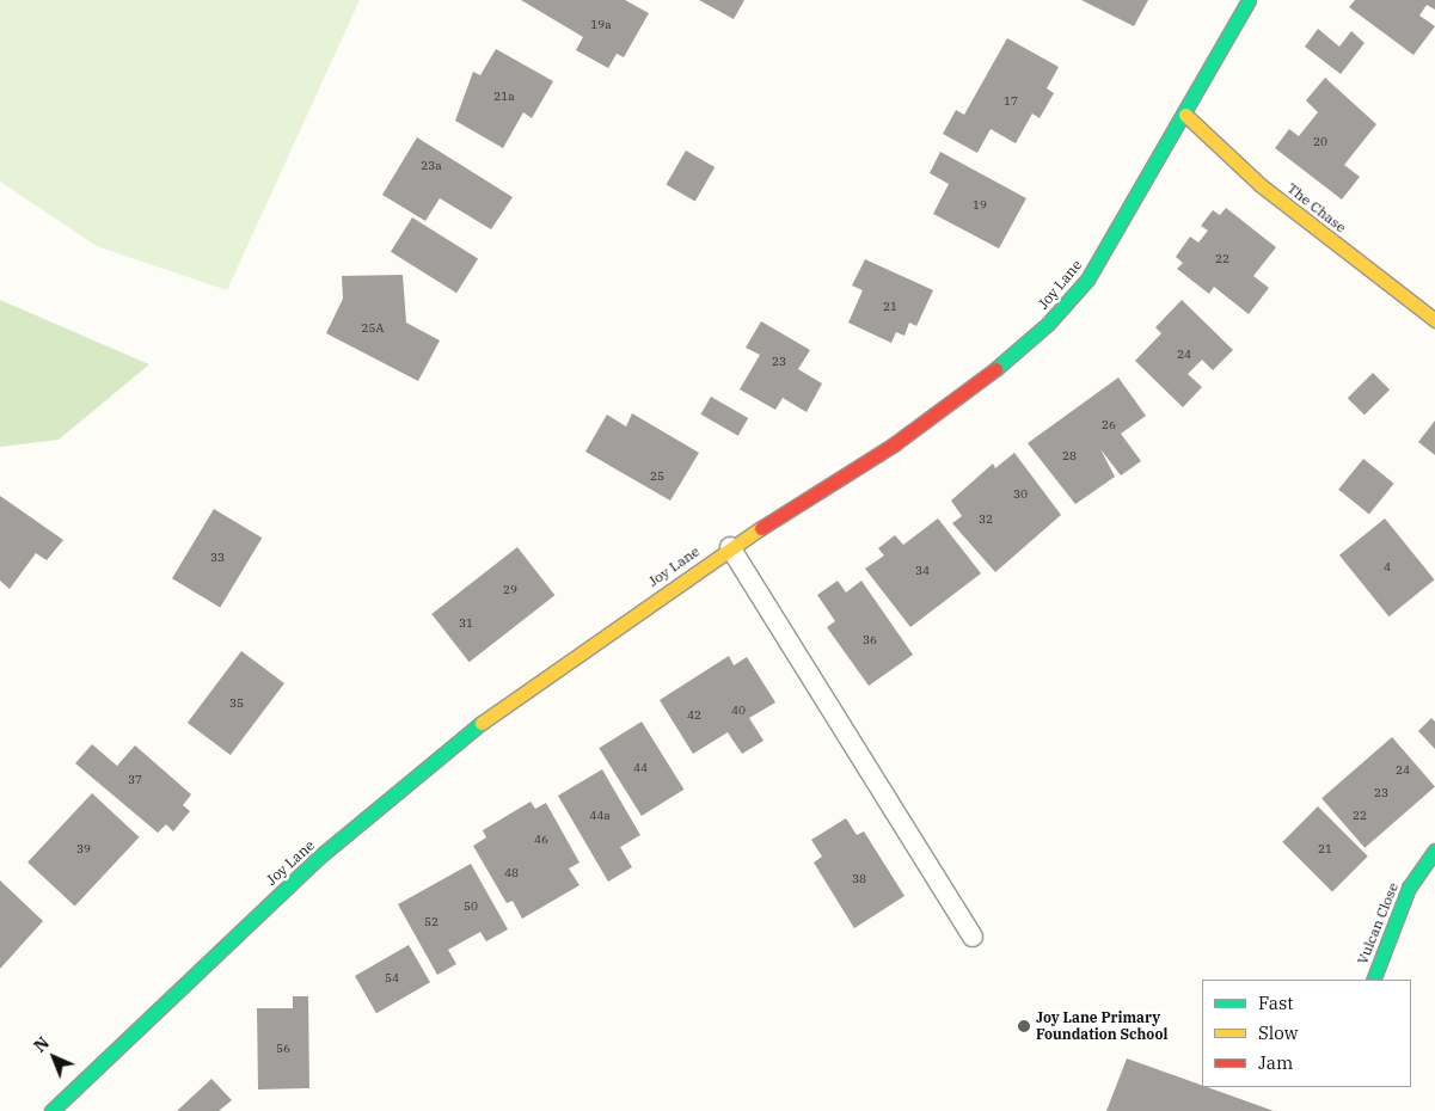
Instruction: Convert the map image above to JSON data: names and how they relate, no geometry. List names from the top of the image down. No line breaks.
{"streets":{"street":["The Chase","Joy Lane","Vulcan Close"]},"crossings":[["The Chase","Joy Lane"]],"places":["Joy Lane Primary Foundation School"],"house_numbers":["19a","21a","17","20","23a","19","22","21","25A","24","23","26","28","25","30","32","33","4","34","29","31","36","35","40","42","44","24","37","23","44a","22","46","39","21","48","38","50","52","54","56"],"legend":["Fast","Slow","Jam"],"north":"top left"}
